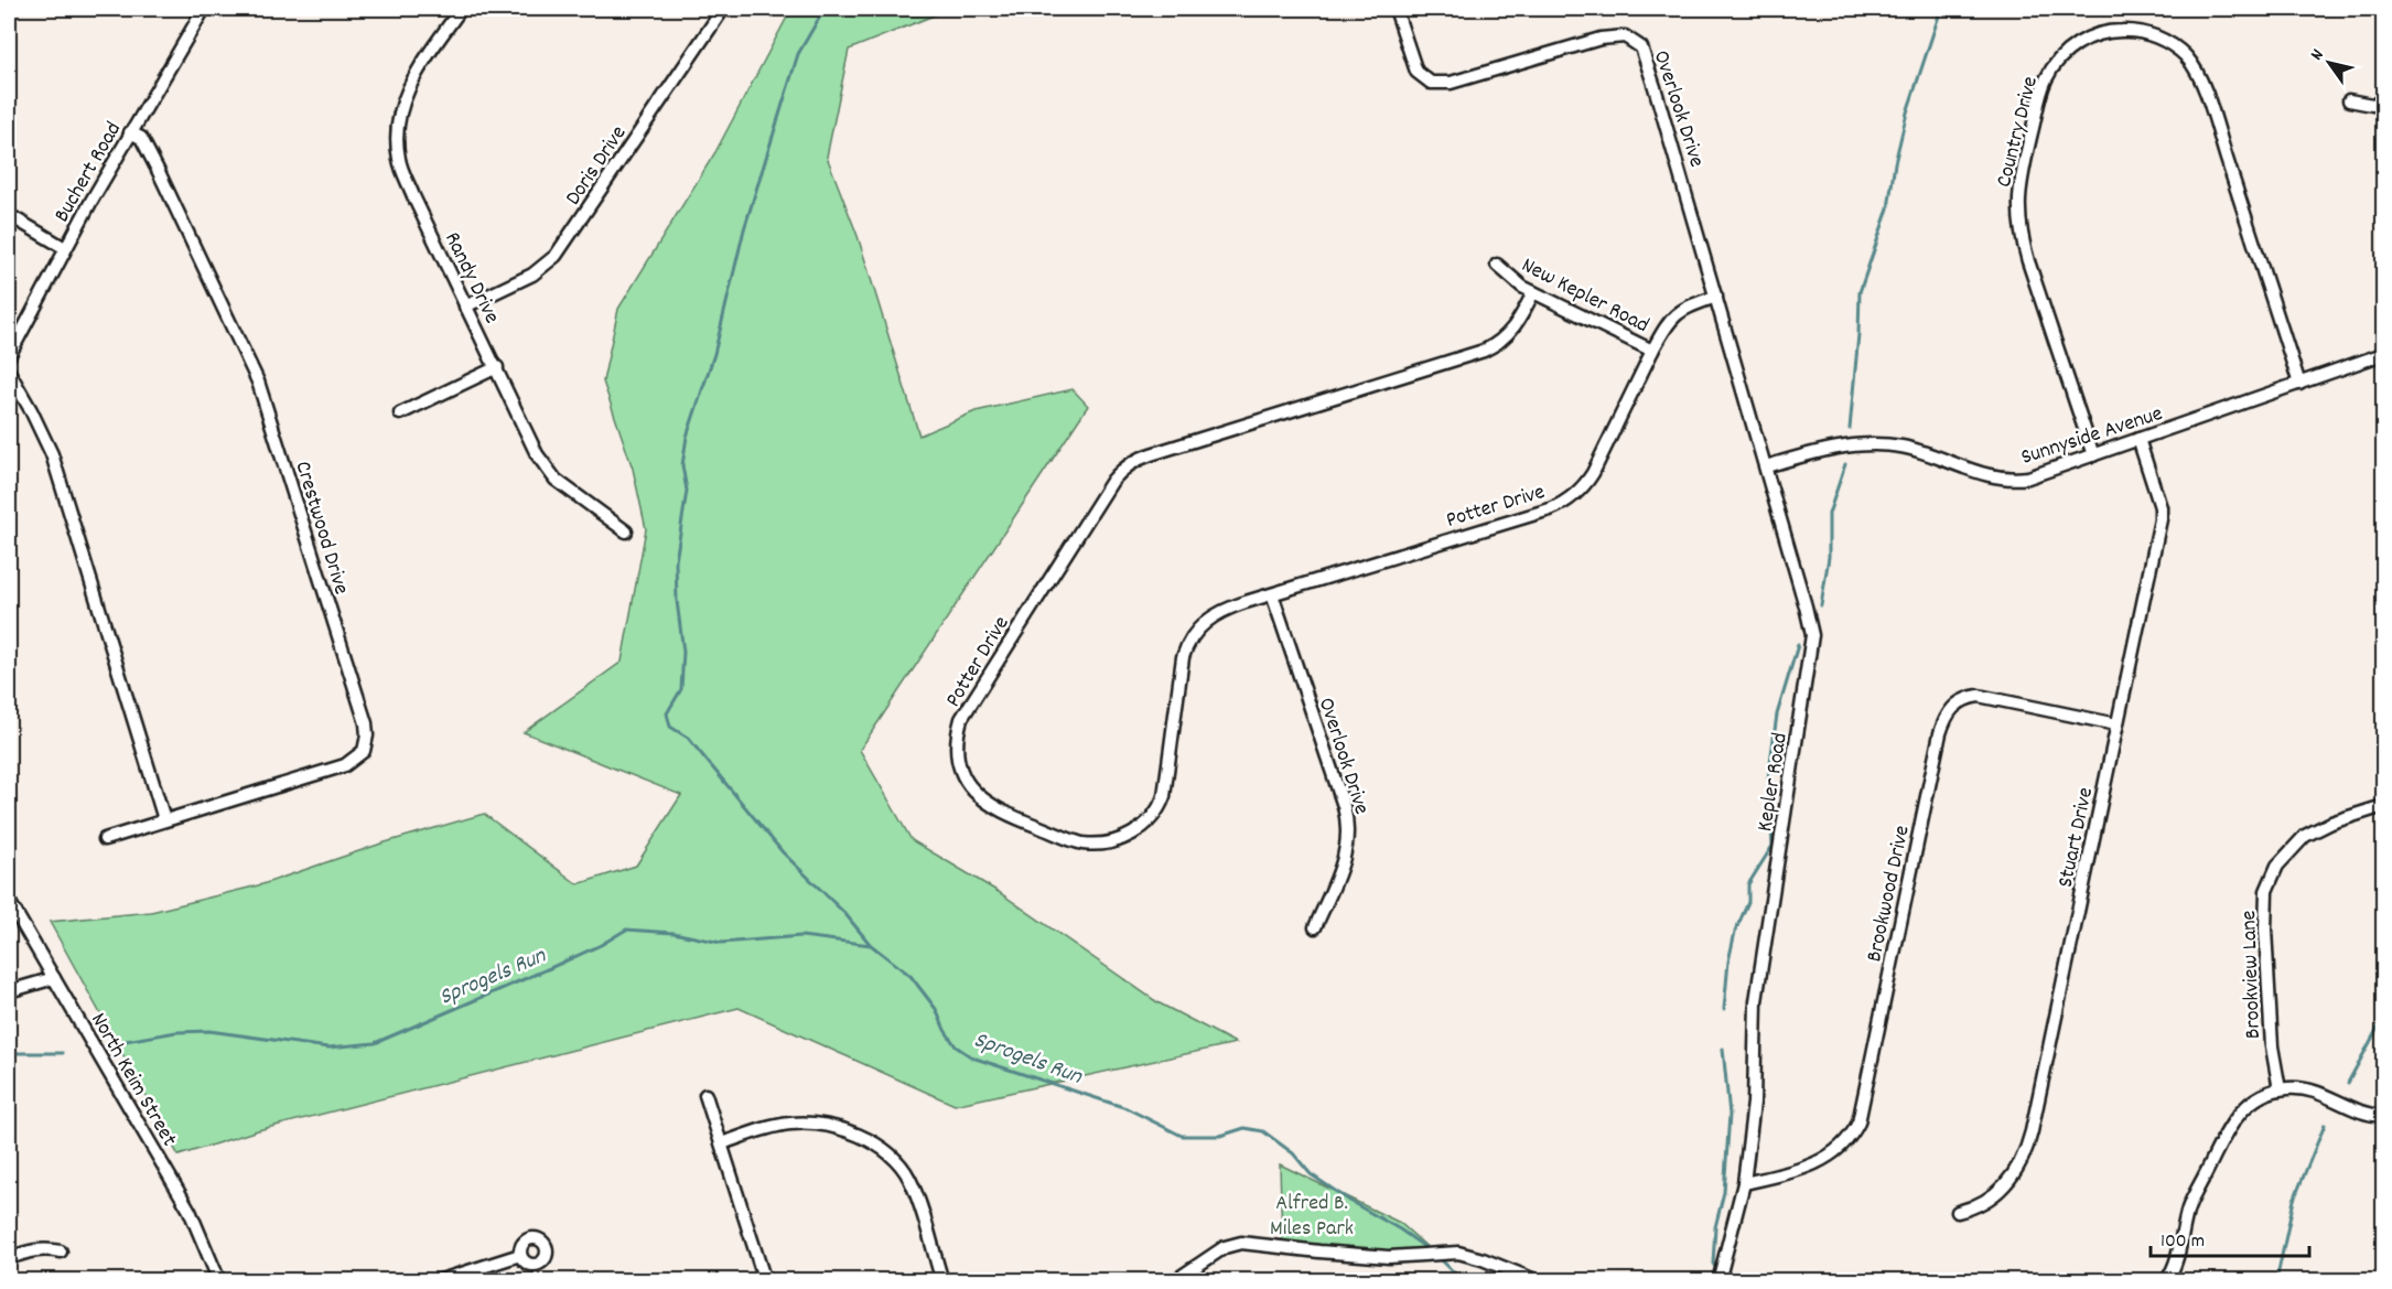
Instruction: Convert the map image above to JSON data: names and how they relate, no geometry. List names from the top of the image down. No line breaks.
{"streets":{"street":["Overlook Drive","Country Drive","Doris Drive","Buchert Road","Randy Drive","New Kepler Road","Sunnyside Avenue","Potter Drive","Crestwood Drive","Kepler Road","Stuart Drive","Brookwood Drive","Brookview Lane","North Keim Street"]},"crossings":[["Overlook Drive","New Kepler Road"],["Overlook Drive","Potter Drive"],["Overlook Drive","Kepler Road"],["Country Drive","Sunnyside Avenue"],["Doris Drive","Randy Drive"],["Buchert Road","Crestwood Drive"],["New Kepler Road","Potter Drive"],["New Kepler Road","Kepler Road"],["Sunnyside Avenue","Kepler Road"],["Sunnyside Avenue","Stuart Drive"],["Kepler Road","Brookwood Drive"],["Stuart Drive","Brookwood Drive"]],"water":["Sprogels Run"],"parks":["Alfred B. Miles Park"],"scale_bar":"100 m","north":"top left"}
